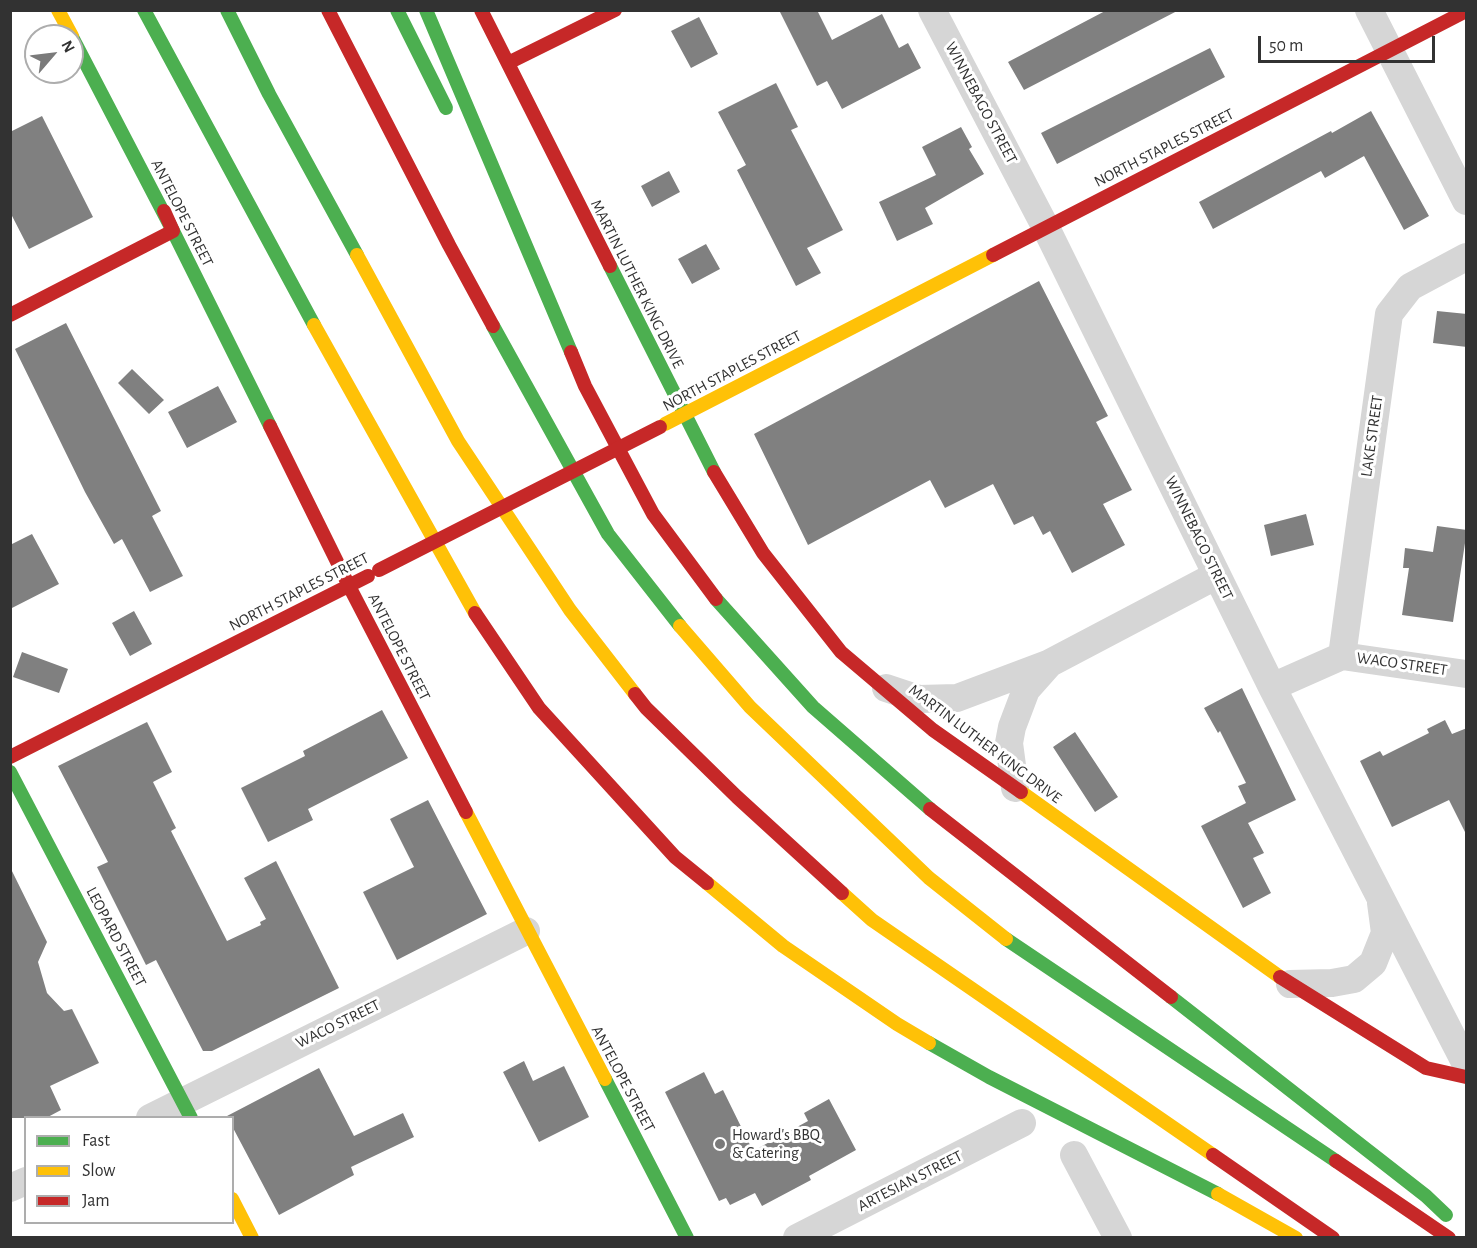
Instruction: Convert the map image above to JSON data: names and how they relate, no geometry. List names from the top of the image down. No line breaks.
{"streets":{"main road":["NORTH STAPLES STREET","ANTELOPE STREET","MARTIN LUTHER KING DRIVE","LEOPARD STREET"],"street":["WINNEBAGO STREET","LAKE STREET","WACO STREET","ARTESIAN STREET"]},"crossings":[["WINNEBAGO STREET","NORTH STAPLES STREET"],["WINNEBAGO STREET","WACO STREET"],["NORTH STAPLES STREET","ANTELOPE STREET"],["NORTH STAPLES STREET","MARTIN LUTHER KING DRIVE"],["ANTELOPE STREET","WACO STREET"],["LAKE STREET","WACO STREET"],["WACO STREET","LEOPARD STREET"]],"places":["Howard's BBQ & Catering"],"legend":["Fast","Slow","Jam"],"scale_bar":"50 m","north":"top right"}
